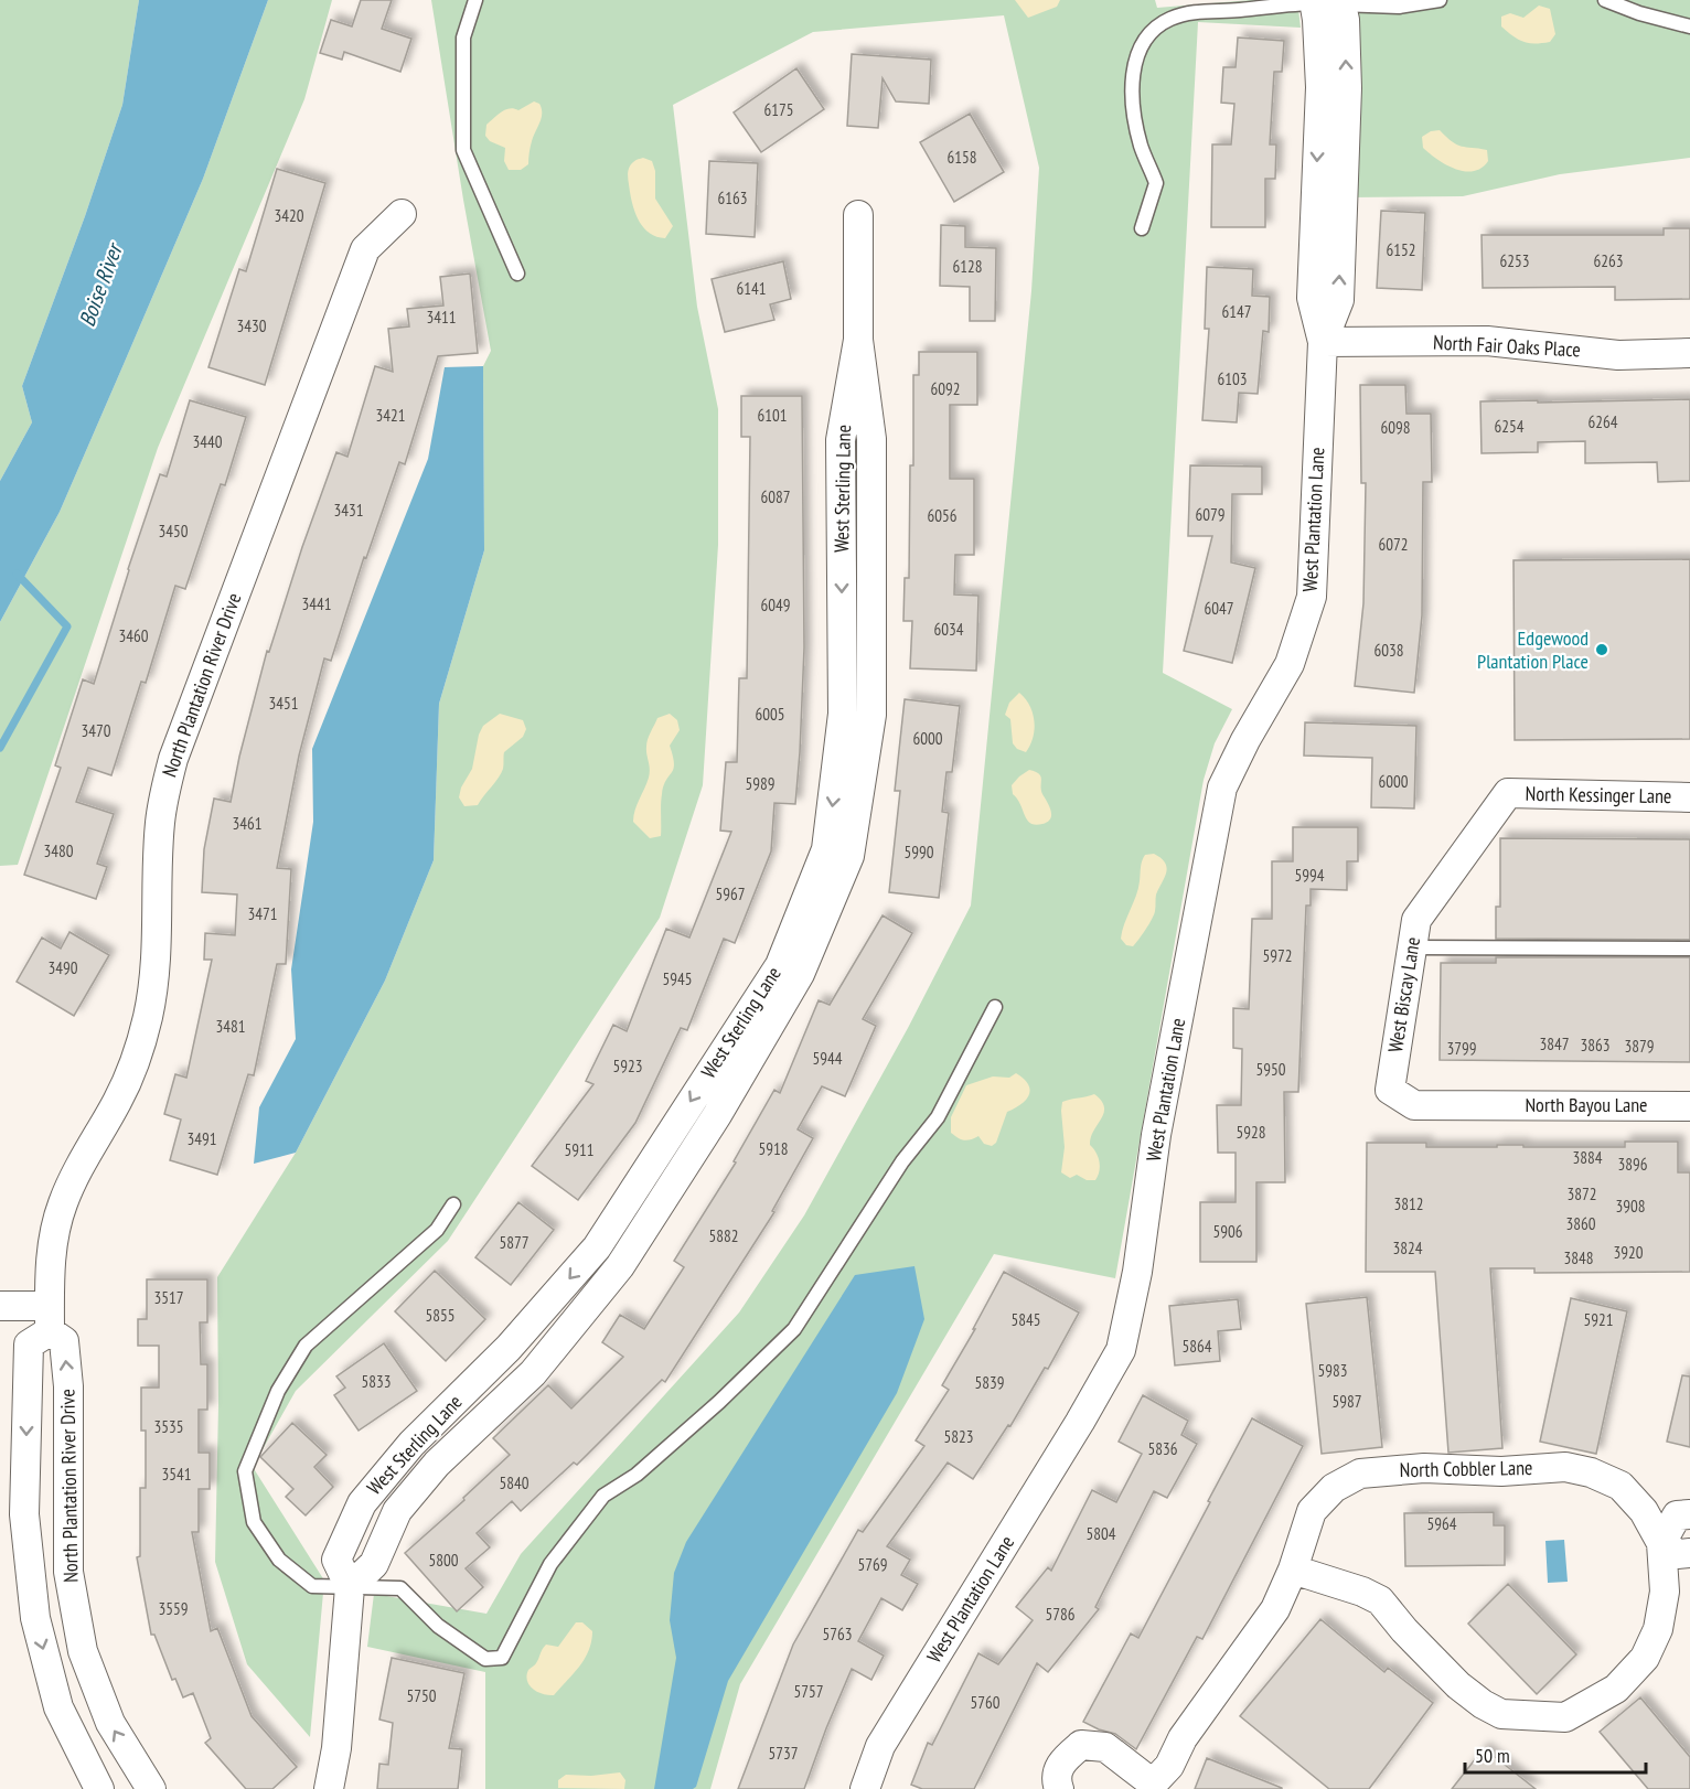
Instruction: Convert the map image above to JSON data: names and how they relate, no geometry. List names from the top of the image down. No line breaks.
{"streets":{"street":["North Fair Oaks Place","West Sterling Lane","West Plantation Lane","North Plantation River Drive","North Kessinger Lane","West Biscay Lane","North Bayou Lane","North Cobbler Lane"]},"crossings":[["North Fair Oaks Place","West Plantation Lane"],["North Kessinger Lane","West Biscay Lane"],["West Biscay Lane","North Bayou Lane"]],"water":["Boise River"],"places":["Edgewood Plantation Place"],"house_numbers":["6175","6158","6163","3420","6152","6253","6263","6128","6141","6147","3411","3430","6103","6092","3421","6101","6264","6254","6098","3440","6087","3431","6079","6056","3450","6072","3441","6049","6047","6034","3460","6038","3451","6005","3470","6000","6000","5989","3461","3480","5990","5994","5967","3471","5972","3490","5945","3481","3847","3863","3879","3799","5944","5923","5950","5928","3491","5918","5911","3884","3896","3872","3812","3908","3860","5906","5882","5877","3824","3920","3848","3517","5855","5845","5921","5864","5983","5833","5839","5987","3535","5823","5836","3541","5840","5964","5804","5800","5769","3559","5786","5763","5757","5750","5760","5737"],"scale_bar":"50 m"}
